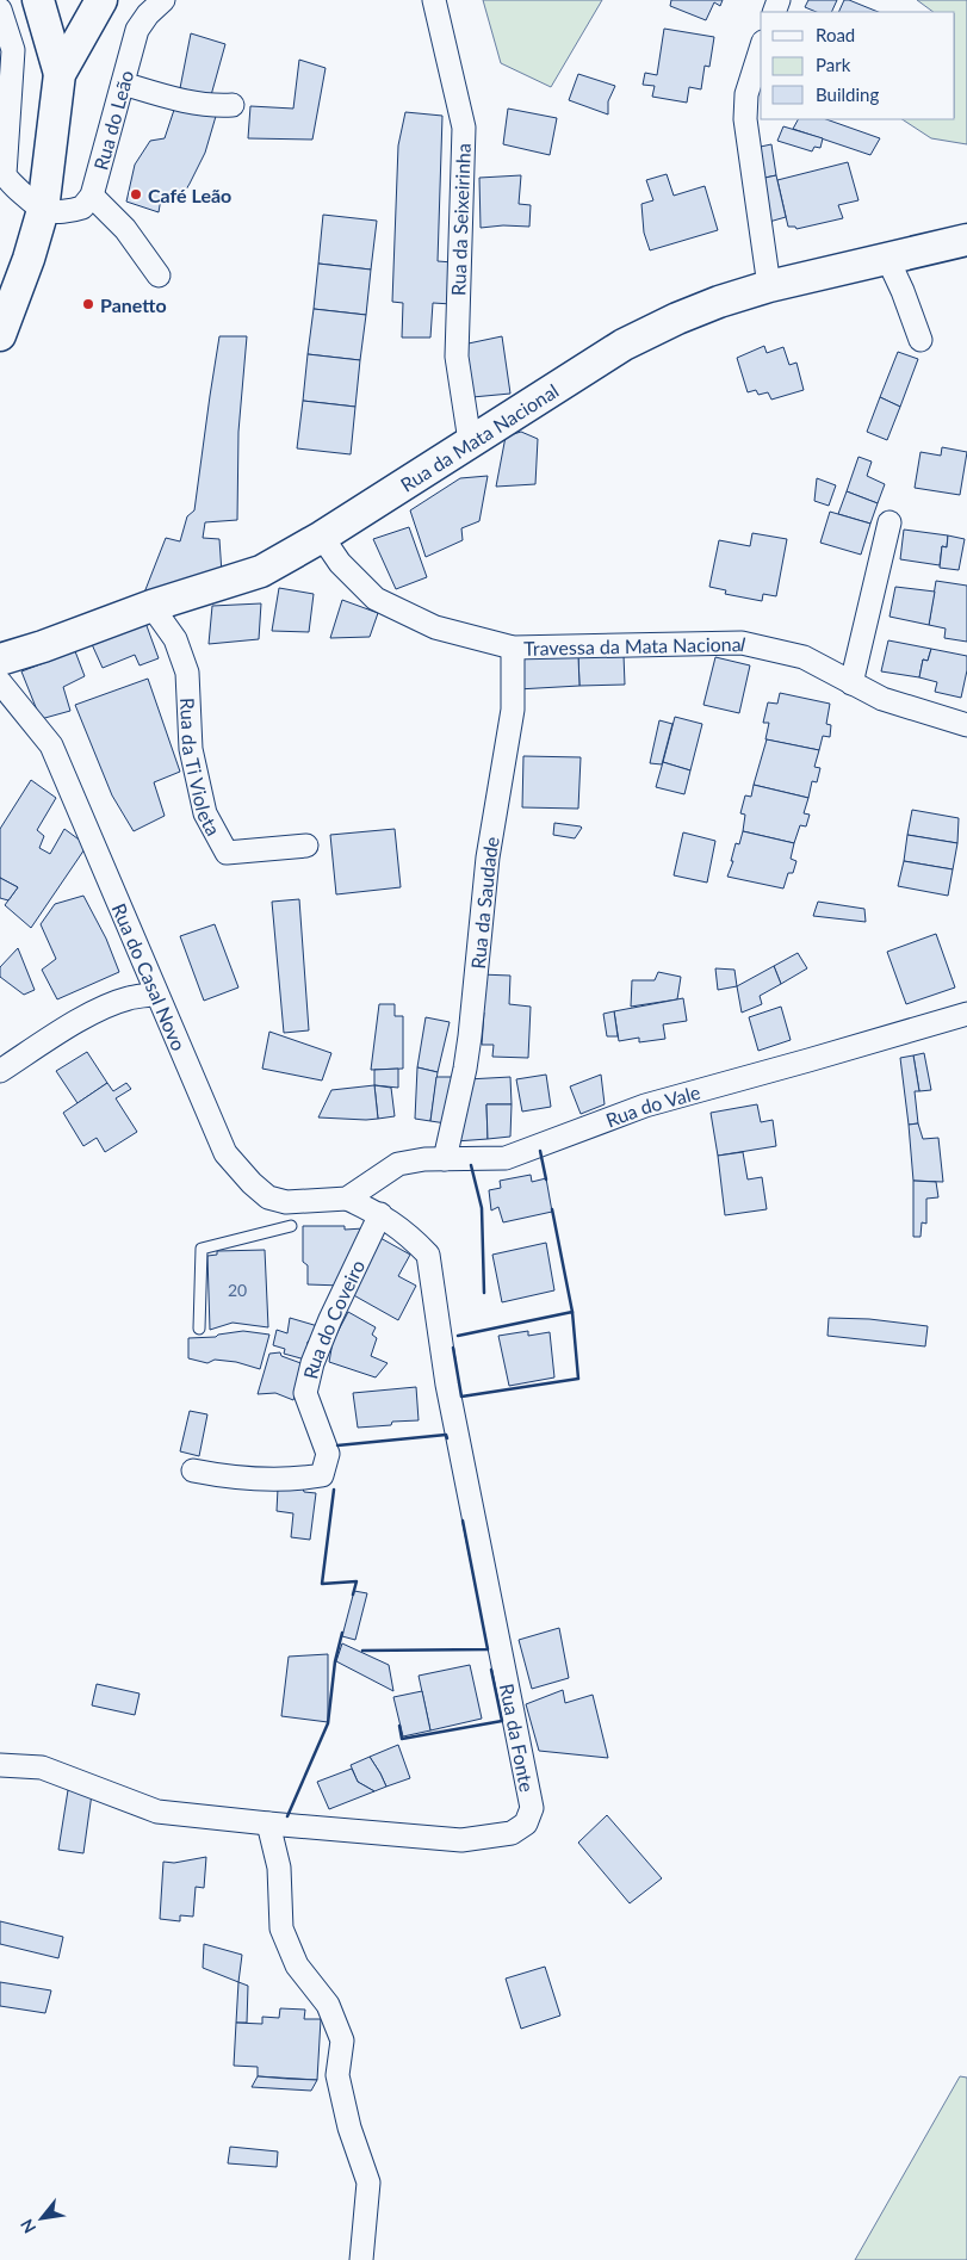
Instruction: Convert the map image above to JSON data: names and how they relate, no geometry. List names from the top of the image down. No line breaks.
{"streets":{"street":["Rua do Leão","Rua da Seixeirinha","Rua da Mata Nacional","Travessa da Mata Nacional","Rua da Ti Violeta","Rua da Saudade","Rua do Casal Novo","Rua do Vale","Rua do Coveiro","Rua da Fonte"]},"crossings":[["Rua da Seixeirinha","Rua da Mata Nacional"],["Rua da Mata Nacional","Travessa da Mata Nacional"],["Rua da Mata Nacional","Rua da Ti Violeta"],["Travessa da Mata Nacional","Rua da Saudade"],["Rua da Saudade","Rua do Vale"],["Rua do Casal Novo","Rua do Vale"],["Rua do Casal Novo","Rua da Fonte"],["Rua do Vale","Rua da Fonte"],["Rua do Coveiro","Rua da Fonte"]],"places":["Café Leão","Panetto"],"house_numbers":["20"],"legend":["Road","Park","Building"],"north":"bottom left"}
